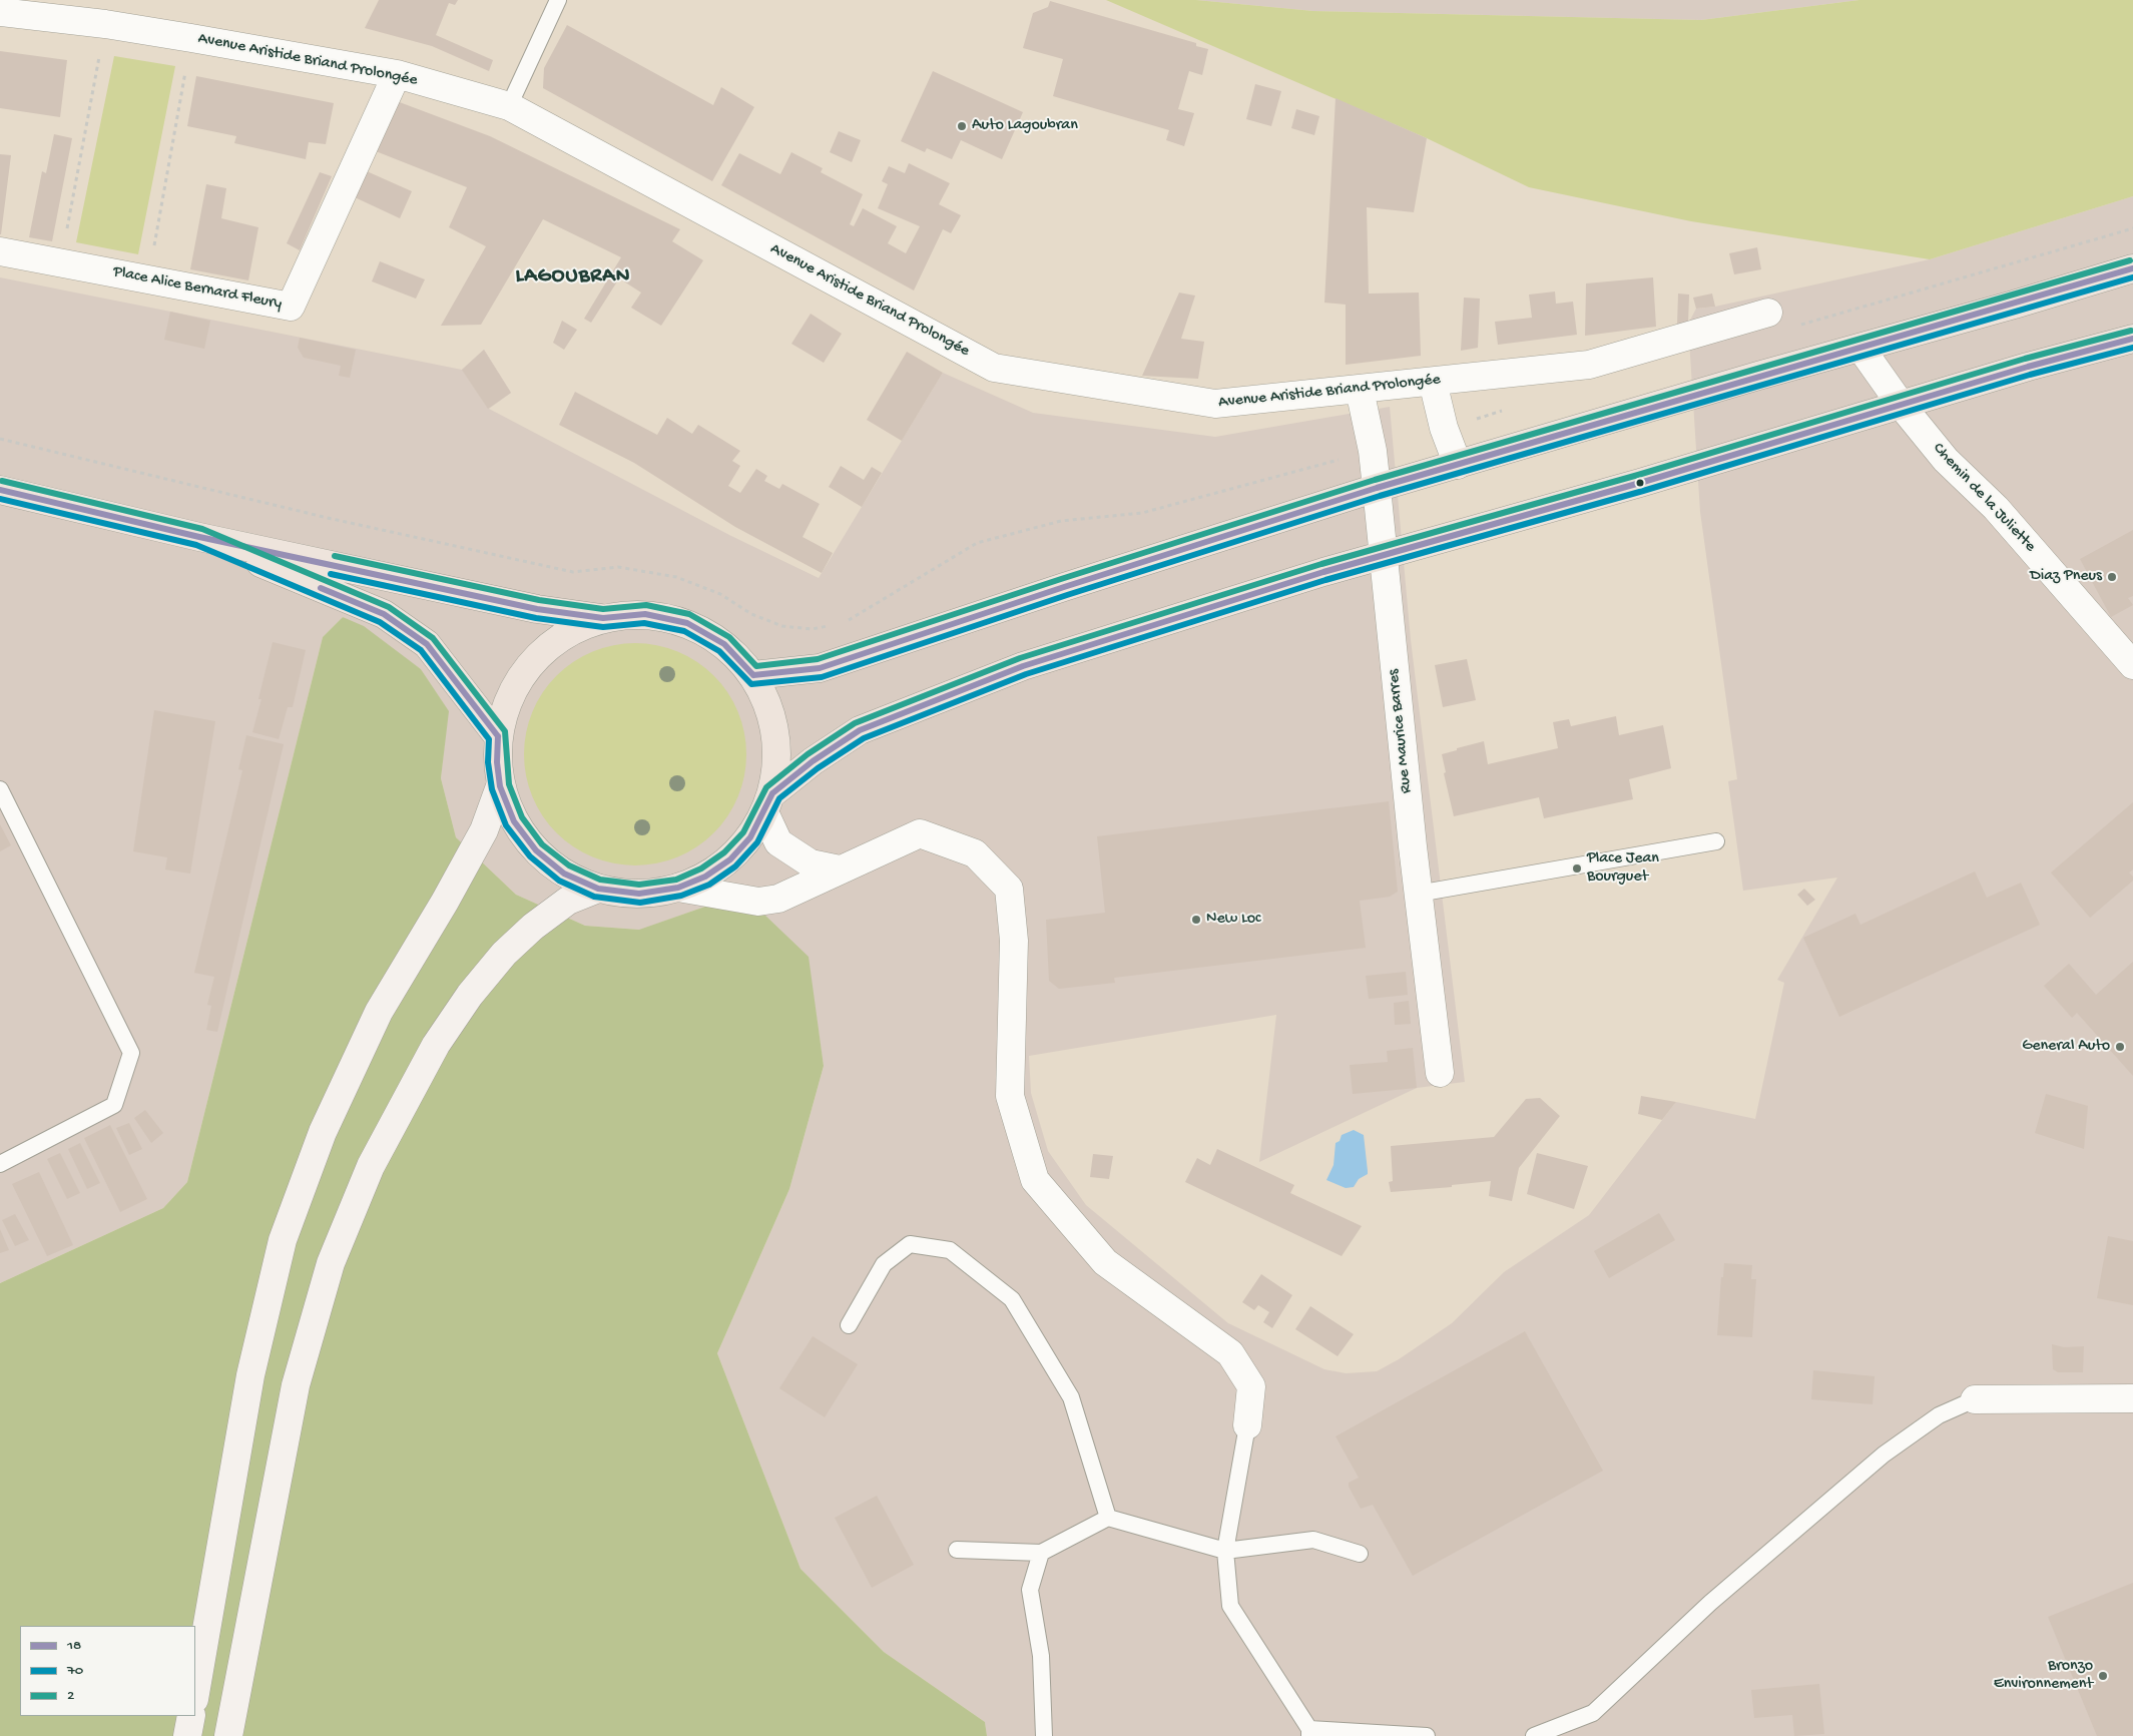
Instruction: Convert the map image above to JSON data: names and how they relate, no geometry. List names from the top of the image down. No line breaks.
{"streets":{"street":["Avenue Aristide Briand Prolongée","Place Alice Bernard Fleury","Chemin de la Juliette","Rue Maurice Barres"]},"crossings":[["Avenue Aristide Briand Prolongée","Place Alice Bernard Fleury"],["Avenue Aristide Briand Prolongée","Rue Maurice Barres"]],"districts":["LAGOUBRAN"],"places":["Auto Lagoubran","Diaz Pneus","Place Jean Bourguet","New Loc","General Auto","Bronzo Environnement"],"lines":["transit line 2","transit line 18","transit line 70"],"legend":["18","70","2"]}
